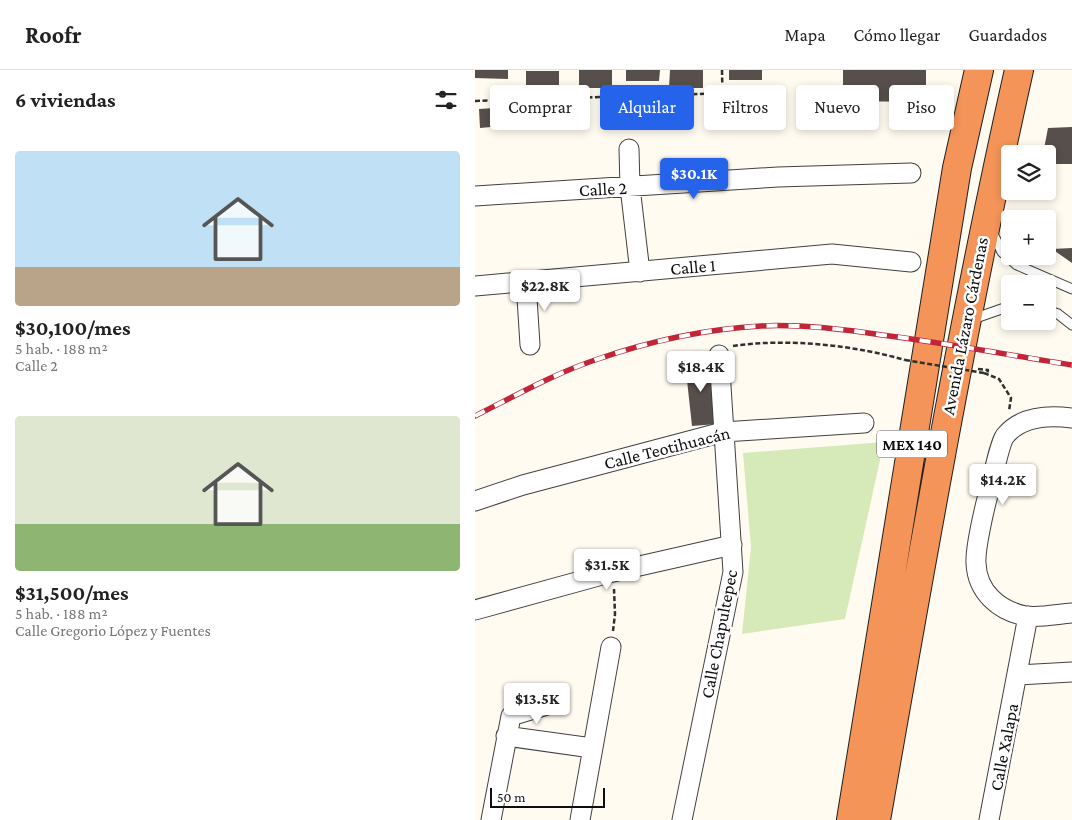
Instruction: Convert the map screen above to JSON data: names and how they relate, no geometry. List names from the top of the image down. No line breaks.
{"streets":{"highway":["Avenida Lázaro Cárdenas","MEX 140"],"street":["Calle 2","Calle 1","Calle Teotihuacán","Calle Chapultepec","Calle Xalapa"]},"crossings":[["Calle Teotihuacán","Calle Chapultepec"]],"scale_bar":"50 m","page":{"header":"Roofr","nav":["Mapa","Cómo llegar","Guardados"],"heading":"6 viviendas","chip":["Comprar","Alquilar","Filtros","Nuevo","Piso"],"list":[{"name":"$30,100/mes","note":"5 hab. · 188 m² · Calle 2"},{"name":"$31,500/mes","note":"5 hab. · 188 m² · Calle Gregorio López y Fuentes"}],"map_buttons":["+","−"],"price":["$30.1K","$22.8K","$18.4K","$14.2K","$31.5K","$13.5K"],"scale":"50 m"}}
